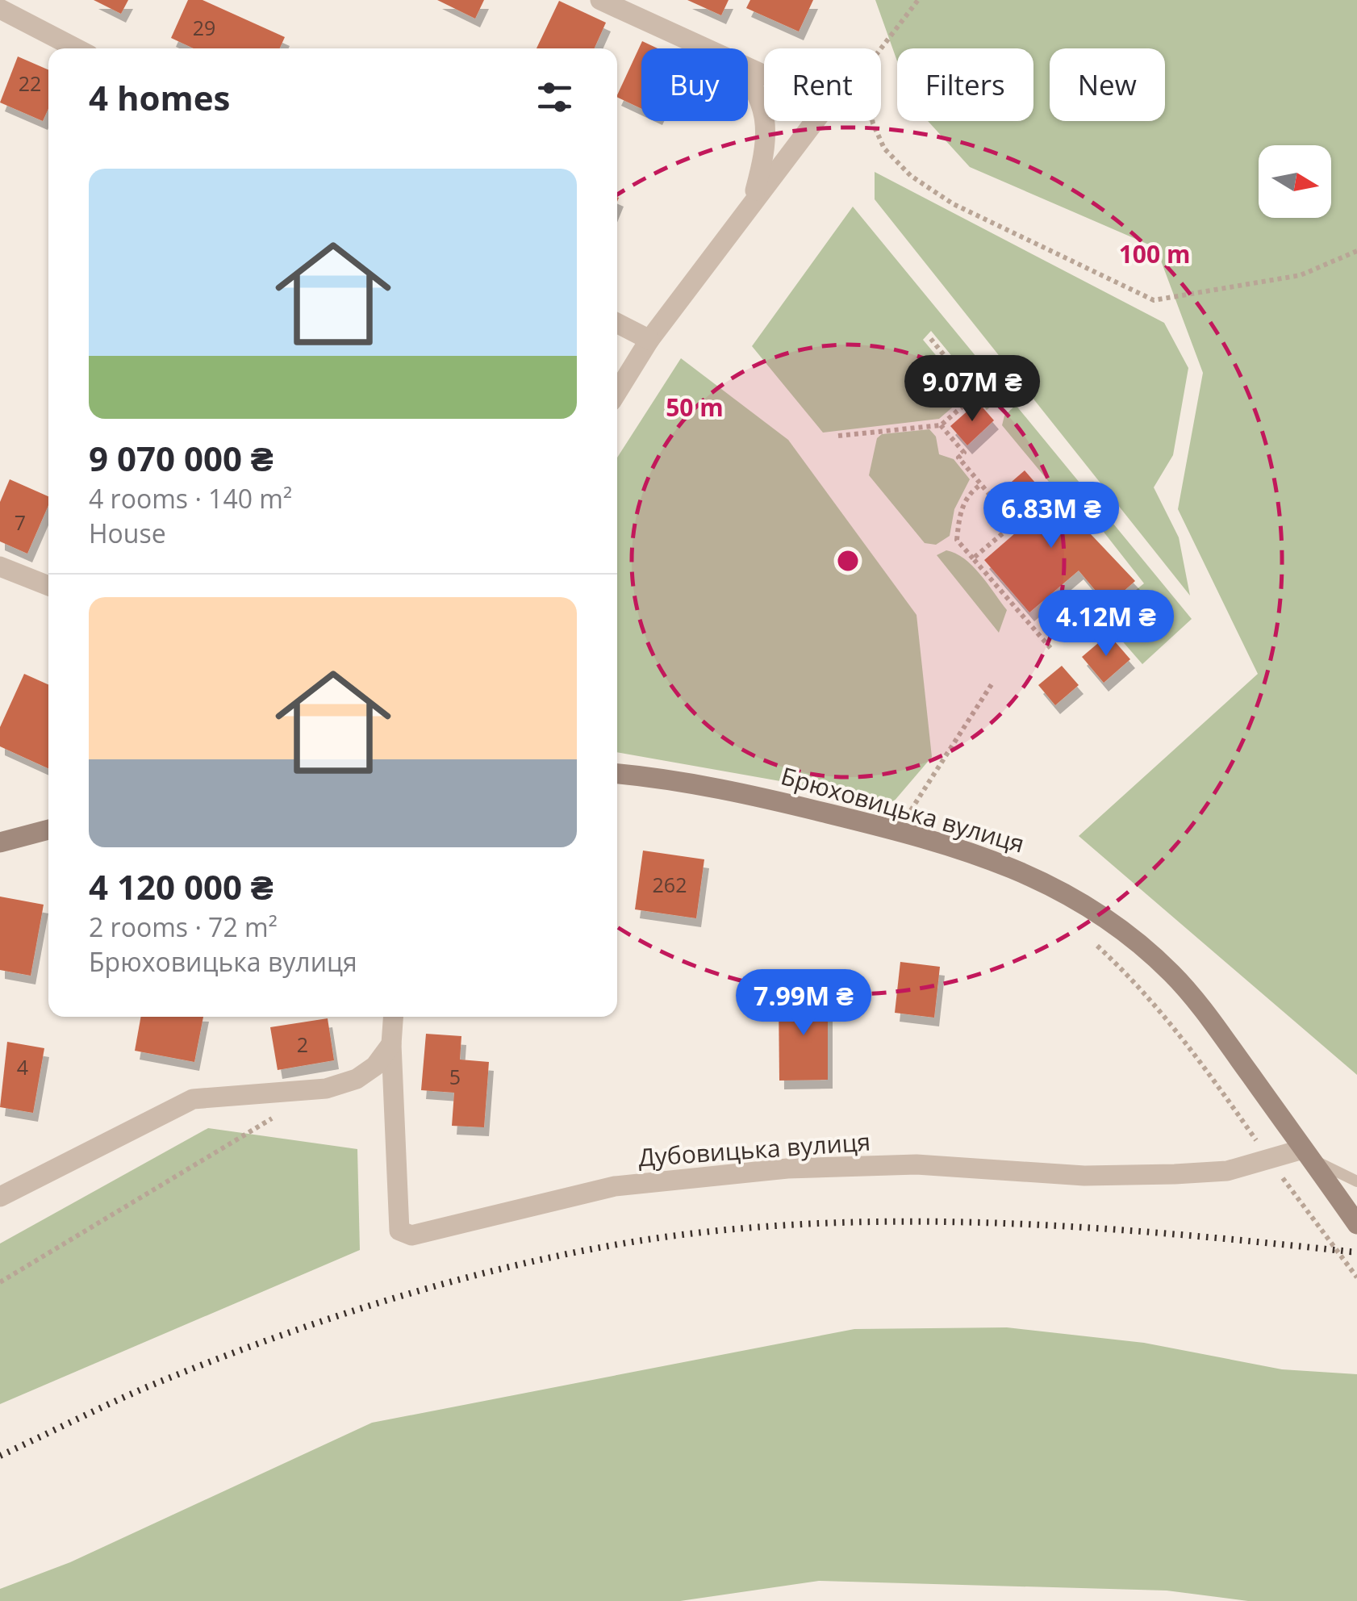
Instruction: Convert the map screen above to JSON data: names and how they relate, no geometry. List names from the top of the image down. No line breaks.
{"streets":{"main road":["Брюховицька вулиця"],"street":["Дубовицька вулиця"]},"crossings":[["Брюховицька вулиця","Дубовицька вулиця"]],"house_numbers":["29","22","7","262","2","4","5"],"north":"right","page":{"chip":["Buy","Rent","Filters","New"],"heading":"4 homes","list":[{"name":"9 070 000 ₴","note":"4 rooms · 140 m² · House"},{"name":"4 120 000 ₴","note":"2 rooms · 72 m² · Брюховицька вулиця"}],"price":["9.07M ₴","6.83M ₴","4.12M ₴","7.99M ₴"]},"rings":["100 m","50 m"]}
